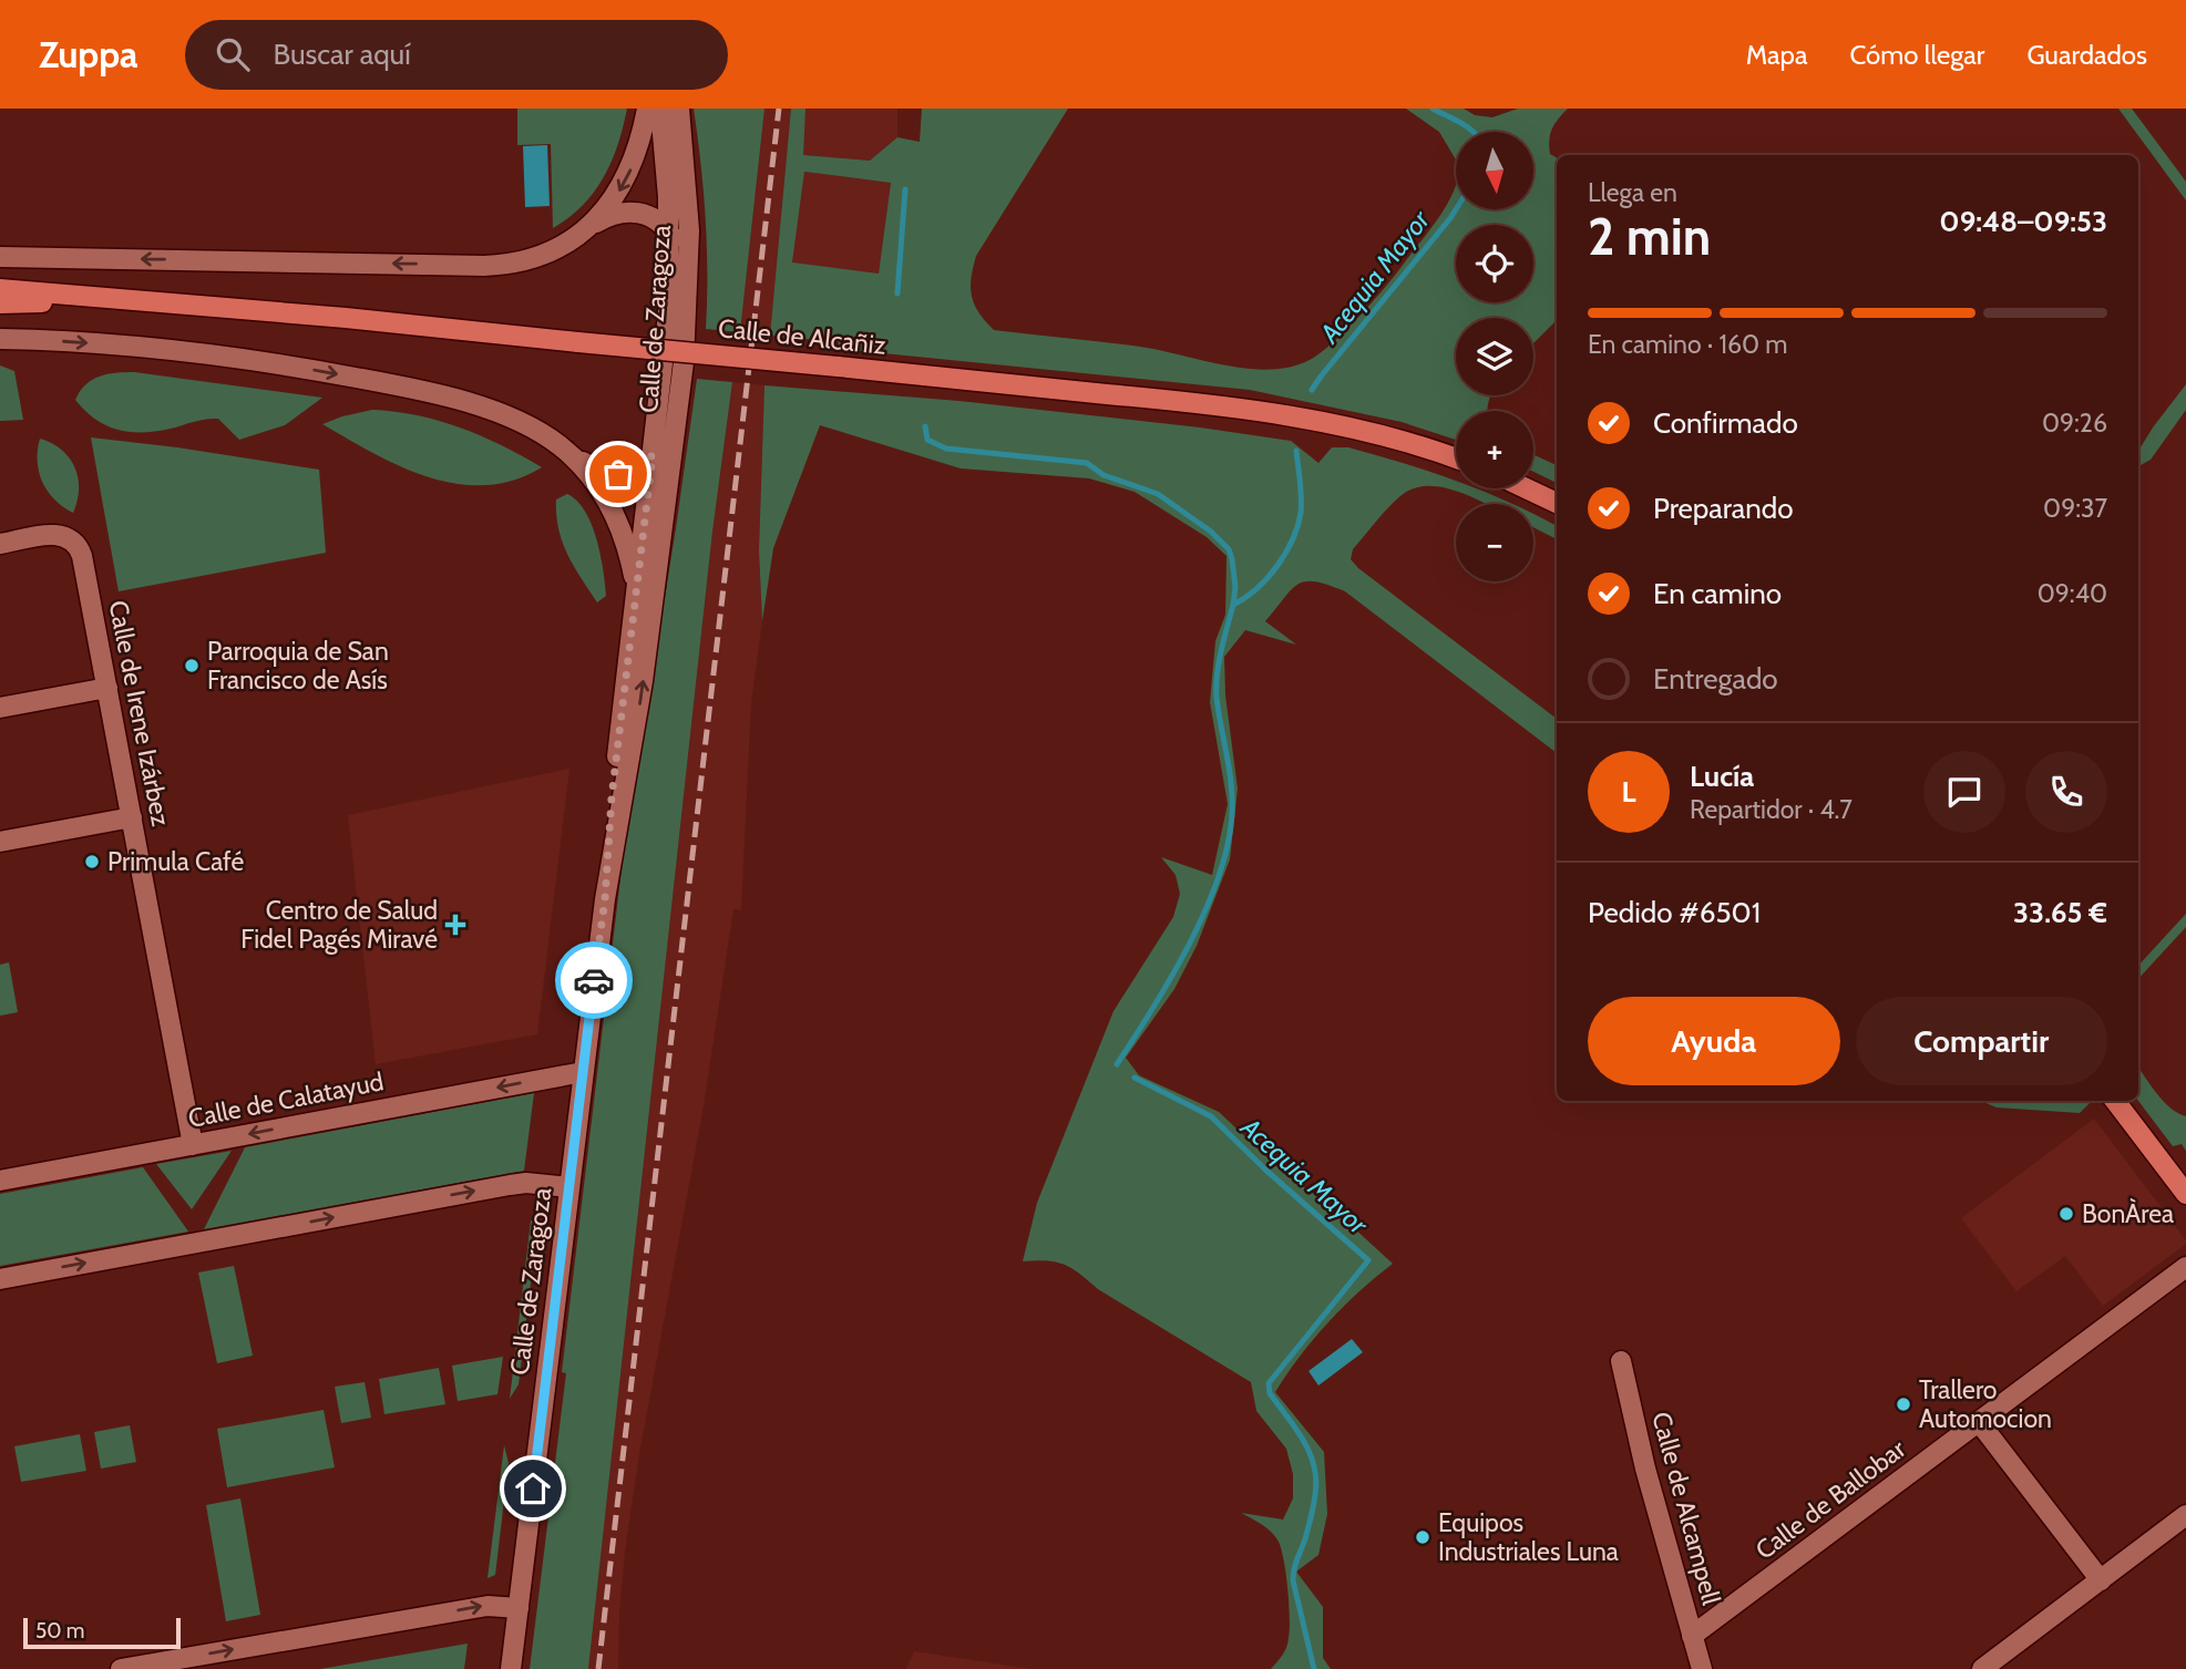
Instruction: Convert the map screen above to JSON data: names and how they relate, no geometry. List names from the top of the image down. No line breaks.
{"streets":{"main road":["Calle de Zaragoza","Calle de Alcañiz","Calle de Irene Izárbez","Calle de Calatayud","Calle de Ballobar","Calle de Alcampell"]},"crossings":[["Calle de Zaragoza","Calle de Calatayud"],["Calle de Irene Izárbez","Calle de Calatayud"],["Calle de Ballobar","Calle de Alcampell"]],"water":["Acequia Mayor"],"places":{"other":["Parroquia de San Francisco de Asís","Primula Café","BonÀrea","Trallero Automocion","Equipos Industriales Luna"],"health":["Centro de Salud Fidel Pagés Miravé"]},"scale_bar":"50 m","north":"bottom","page":{"header":"Zuppa","search":"Buscar aquí","nav":["Mapa","Cómo llegar","Guardados"],"map_buttons":["+","−"],"heading":["2 min","Llega en","09:48–09:53"],"panel":["Lucía","Repartidor · 4.7","Pedido #6501","33.65 €"],"bar":"En camino · 160 m","list":[["Confirmado","09:26"],["Preparando","09:37"],["En camino","09:40"],"Entregado"],"round":"L","buttons":["Ayuda","Compartir"],"scale":"50 m"}}
